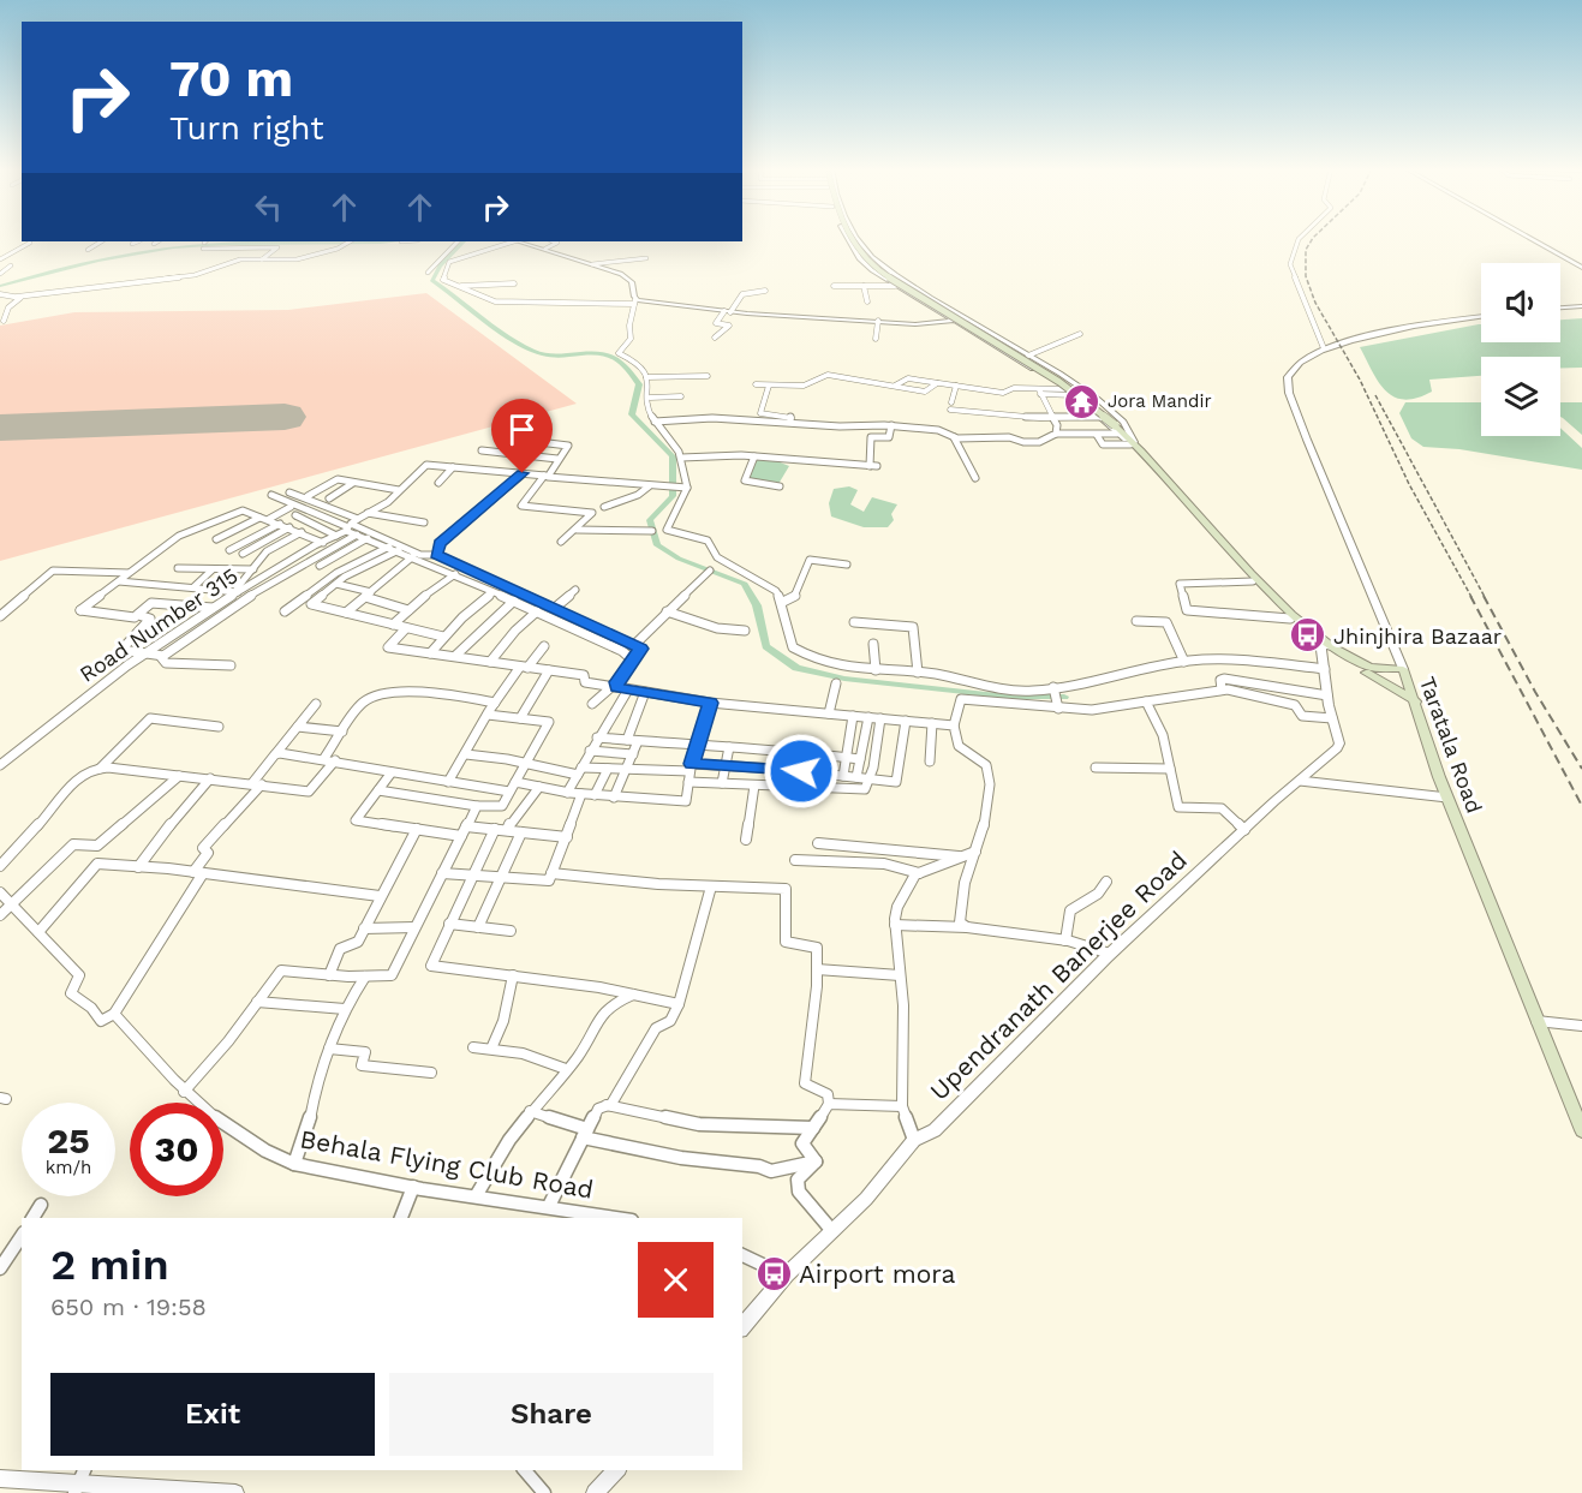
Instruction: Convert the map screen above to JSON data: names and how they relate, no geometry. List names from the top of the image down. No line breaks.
{"streets":{"main road":["Taratala Road"],"street":["Road Number 315","Upendranath Banerjee Road","Behala Flying Club Road"]},"places":{"temple":["Jora Mandir"],"bus stop":["Jhinjhira Bazaar","Airport mora"]},"page":{"turn":["70 m","Turn right"],"speed":"25 km/h","limit":"30","heading":["2 min","650 m · 19:58"],"buttons":["Exit","Share"]}}
